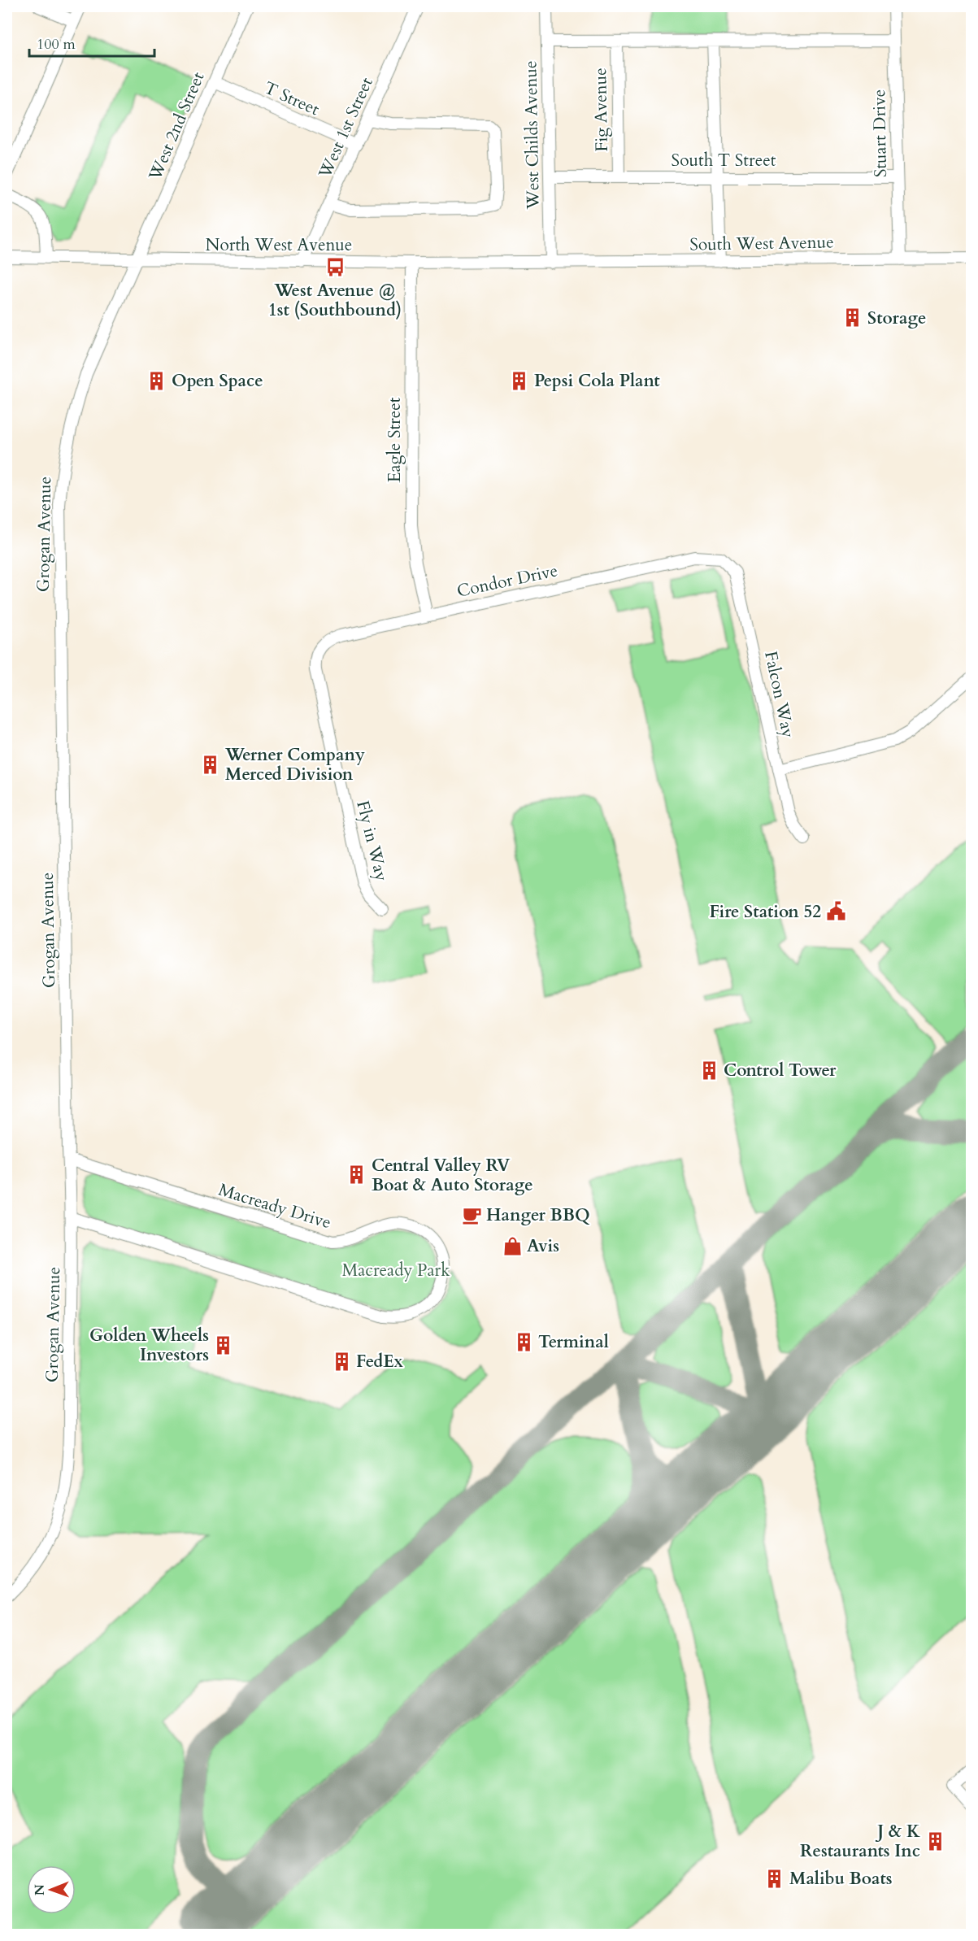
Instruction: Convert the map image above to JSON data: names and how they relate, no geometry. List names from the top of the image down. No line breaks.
{"streets":{"street":["T Street","Fig Avenue","West 2nd Street","West 1st Street","Stuart Drive","West Childs Avenue","South T Street","South West Avenue","North West Avenue","Eagle Street","Grogan Avenue","Condor Drive","Falcon Way","Fly in Way","Macready Drive"]},"crossings":[["T Street","West 2nd Street"],["T Street","West 1st Street"],["Fig Avenue","South T Street"],["West 2nd Street","North West Avenue"],["West 2nd Street","Grogan Avenue"],["West 1st Street","North West Avenue"],["Stuart Drive","South T Street"],["Stuart Drive","South West Avenue"],["West Childs Avenue","South T Street"],["West Childs Avenue","South West Avenue"],["West Childs Avenue","North West Avenue"],["South West Avenue","North West Avenue"],["North West Avenue","Eagle Street"],["North West Avenue","Grogan Avenue"],["Eagle Street","Condor Drive"],["Grogan Avenue","Macready Drive"],["Condor Drive","Falcon Way"],["Condor Drive","Fly in Way"]],"parks":["Macready Park"],"places":{"bus stop":["West Avenue @ 1st (Southbound)"],"building":["Storage","Open Space","Pepsi Cola Plant","Werner Company Merced Division","Control Tower","Central Valley RV Boat & Auto Storage","Terminal","Golden Wheels Investors","FedEx","J & K Restaurants Inc","Malibu Boats"],"public building":["Fire Station 52"],"cafe":["Hanger BBQ"],"shop":["Avis"]},"scale_bar":"100 m","north":"left"}
